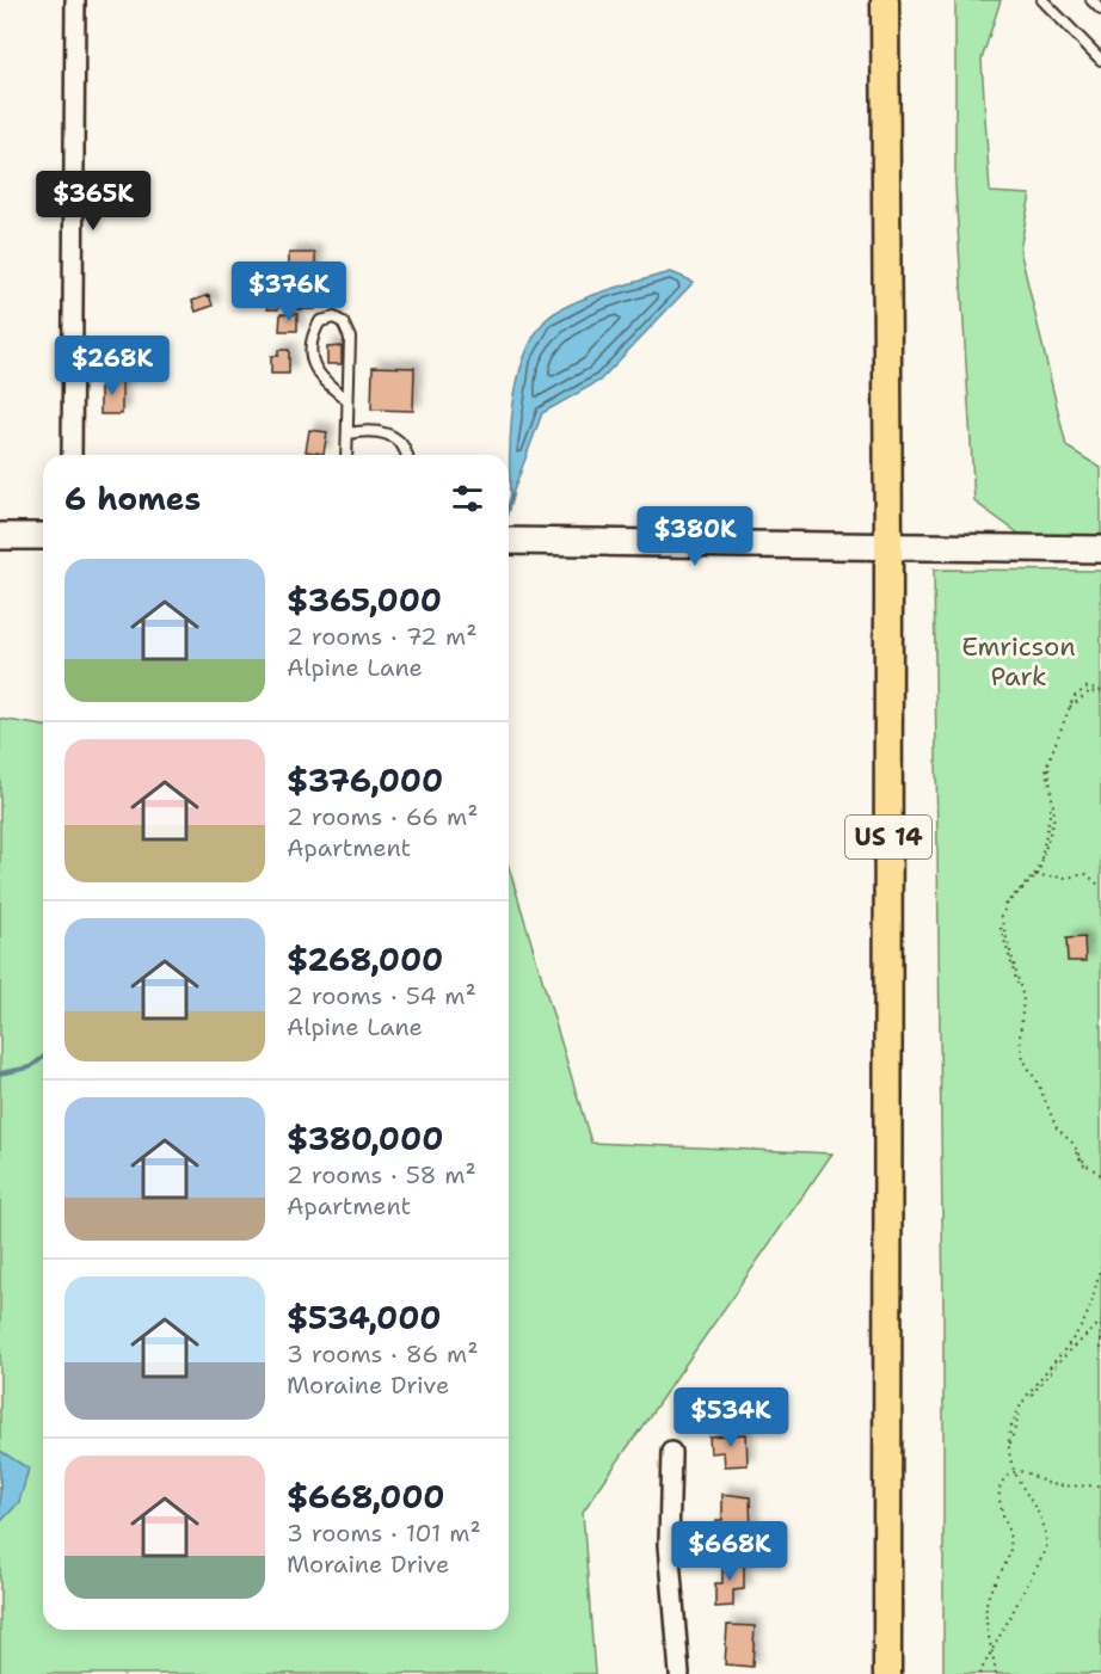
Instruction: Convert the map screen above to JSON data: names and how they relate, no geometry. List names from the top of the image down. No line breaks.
{"streets":{"main road":["US 14"]},"parks":["Emricson Park"],"page":{"price":["$365K","$376K","$268K","$380K","$534K","$668K"],"heading":"6 homes","list":[{"name":"$365,000","note":"2 rooms · 72 m² · Alpine Lane"},{"name":"$376,000","note":"2 rooms · 66 m² · Apartment"},{"name":"$268,000","note":"2 rooms · 54 m² · Alpine Lane"},{"name":"$380,000","note":"2 rooms · 58 m² · Apartment"},{"name":"$534,000","note":"3 rooms · 86 m² · Moraine Drive"},{"name":"$668,000","note":"3 rooms · 101 m² · Moraine Drive"}]}}
